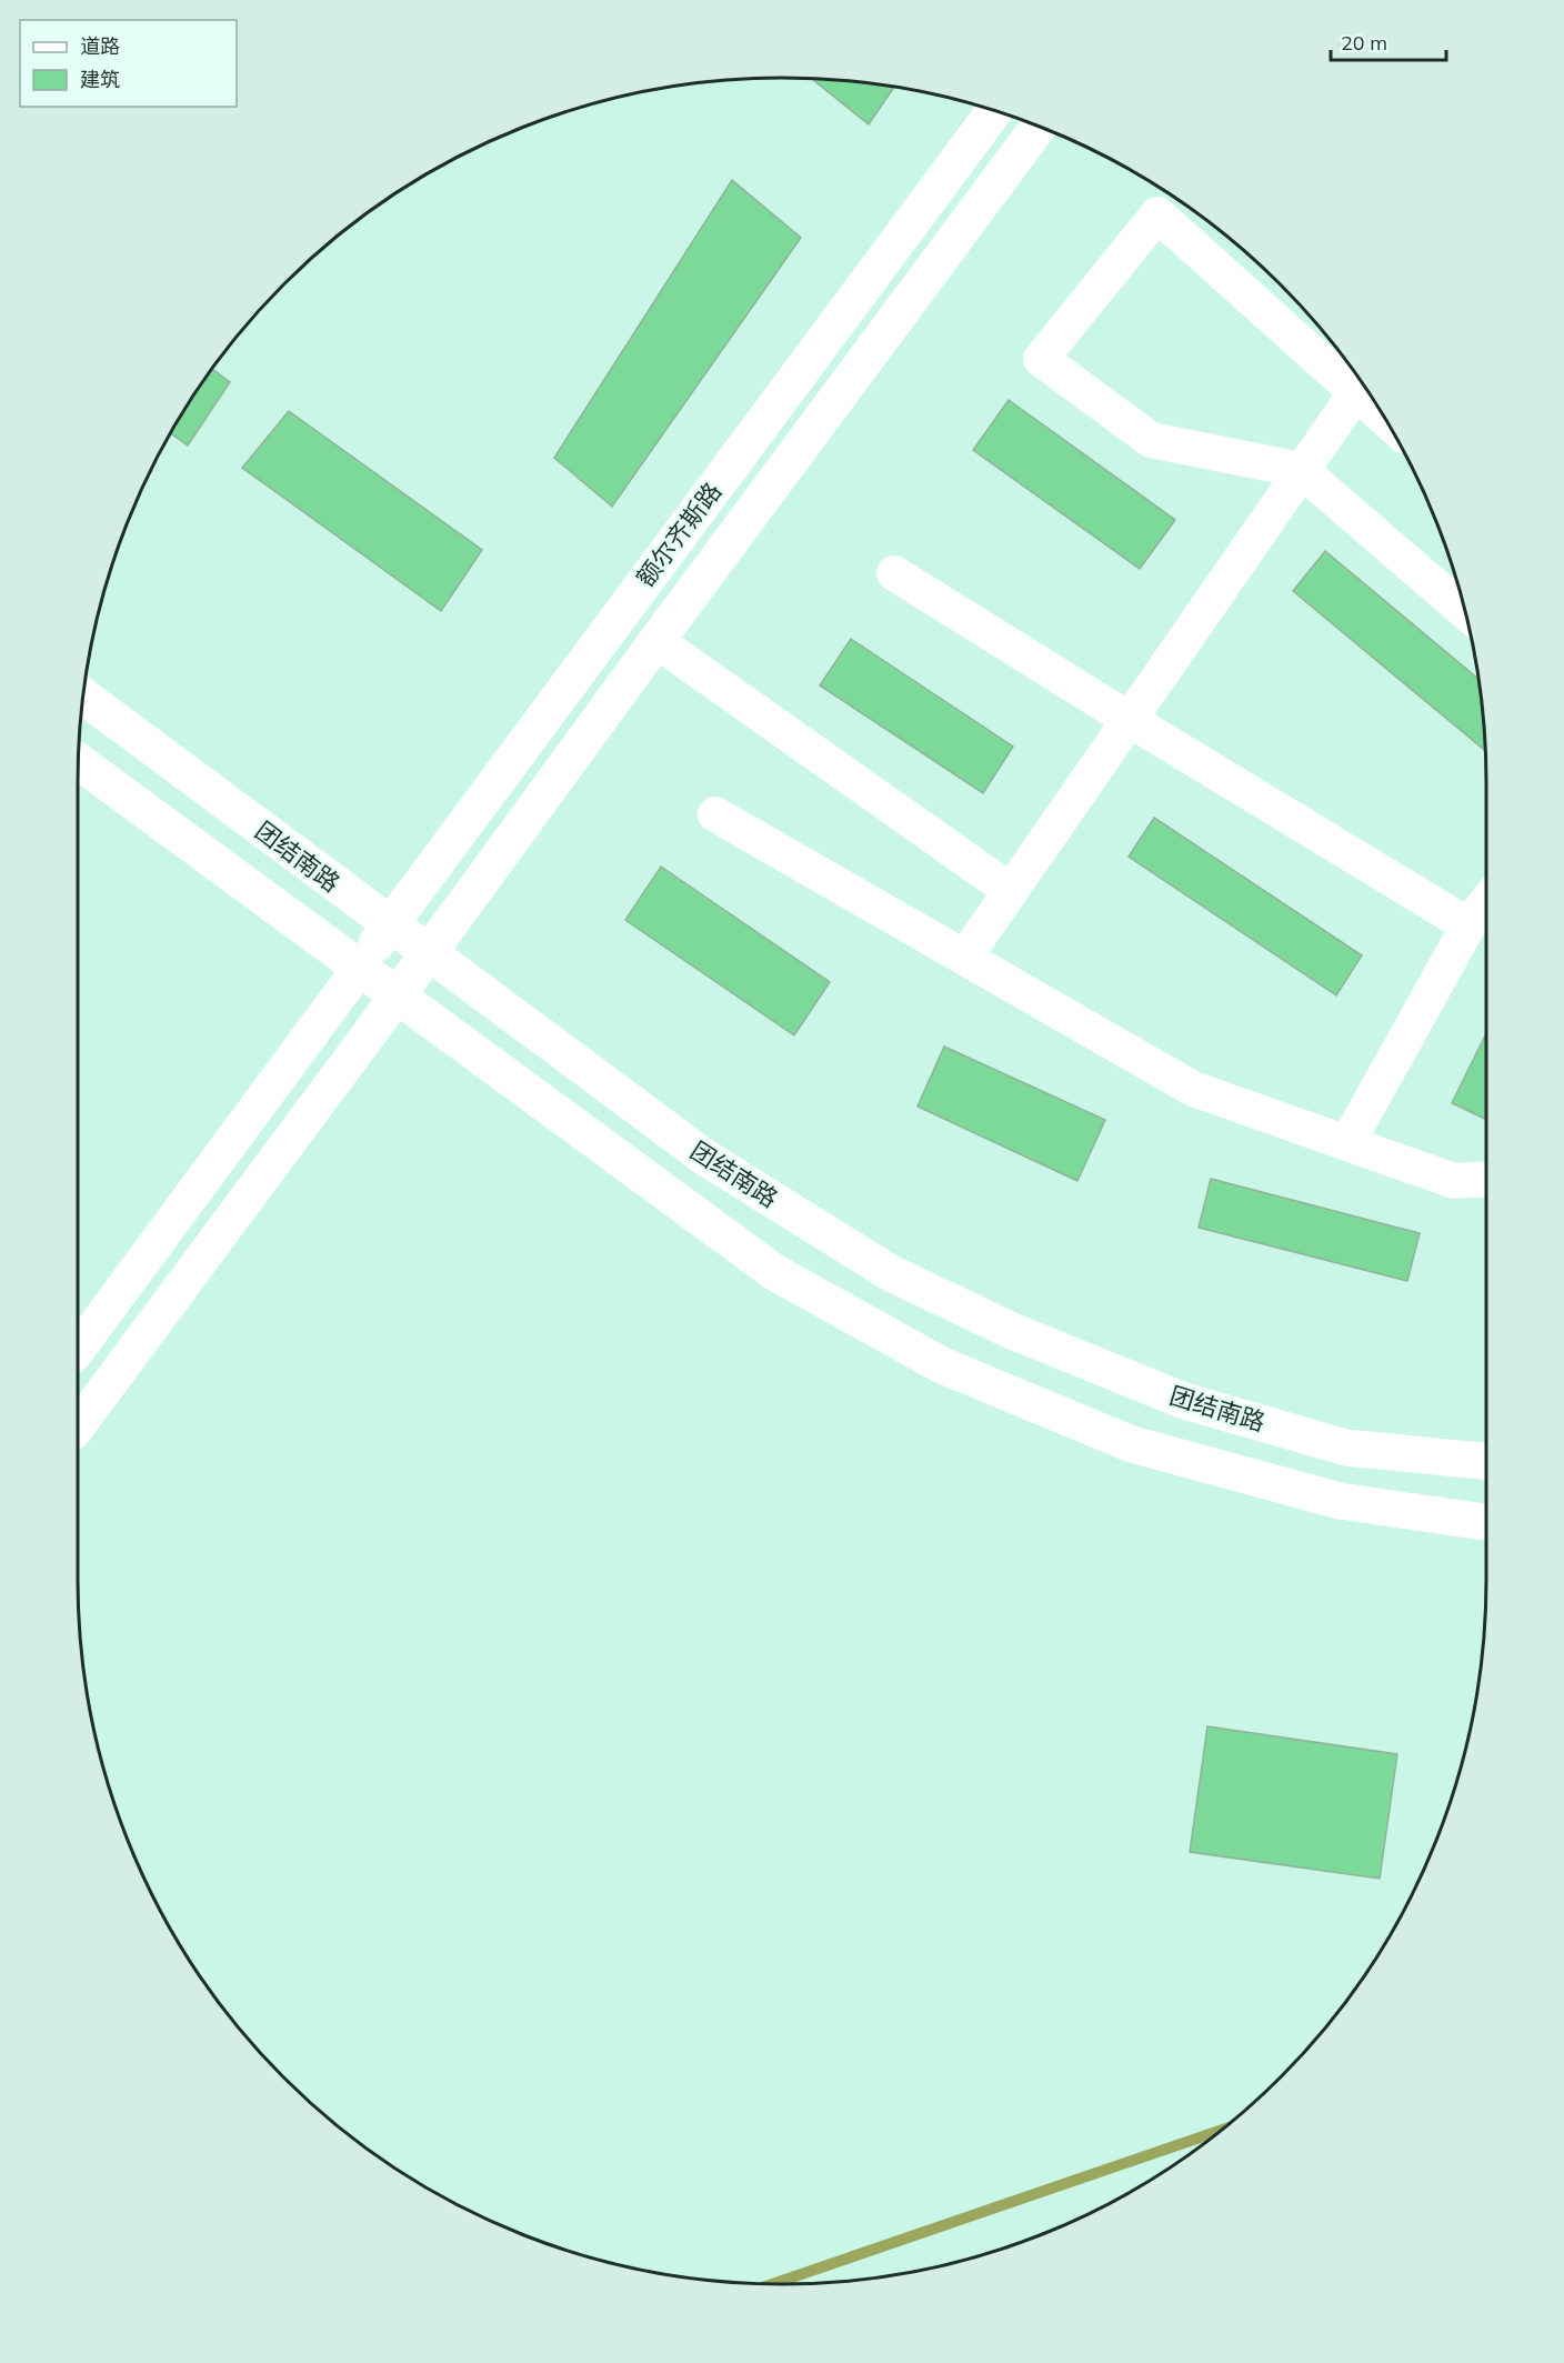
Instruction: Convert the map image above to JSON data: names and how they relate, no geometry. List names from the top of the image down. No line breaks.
{"streets":{"main road":["额尔齐斯路","团结南路"]},"crossings":[["额尔齐斯路","团结南路"]],"legend":["道路","建筑"],"scale_bar":"20 m"}
